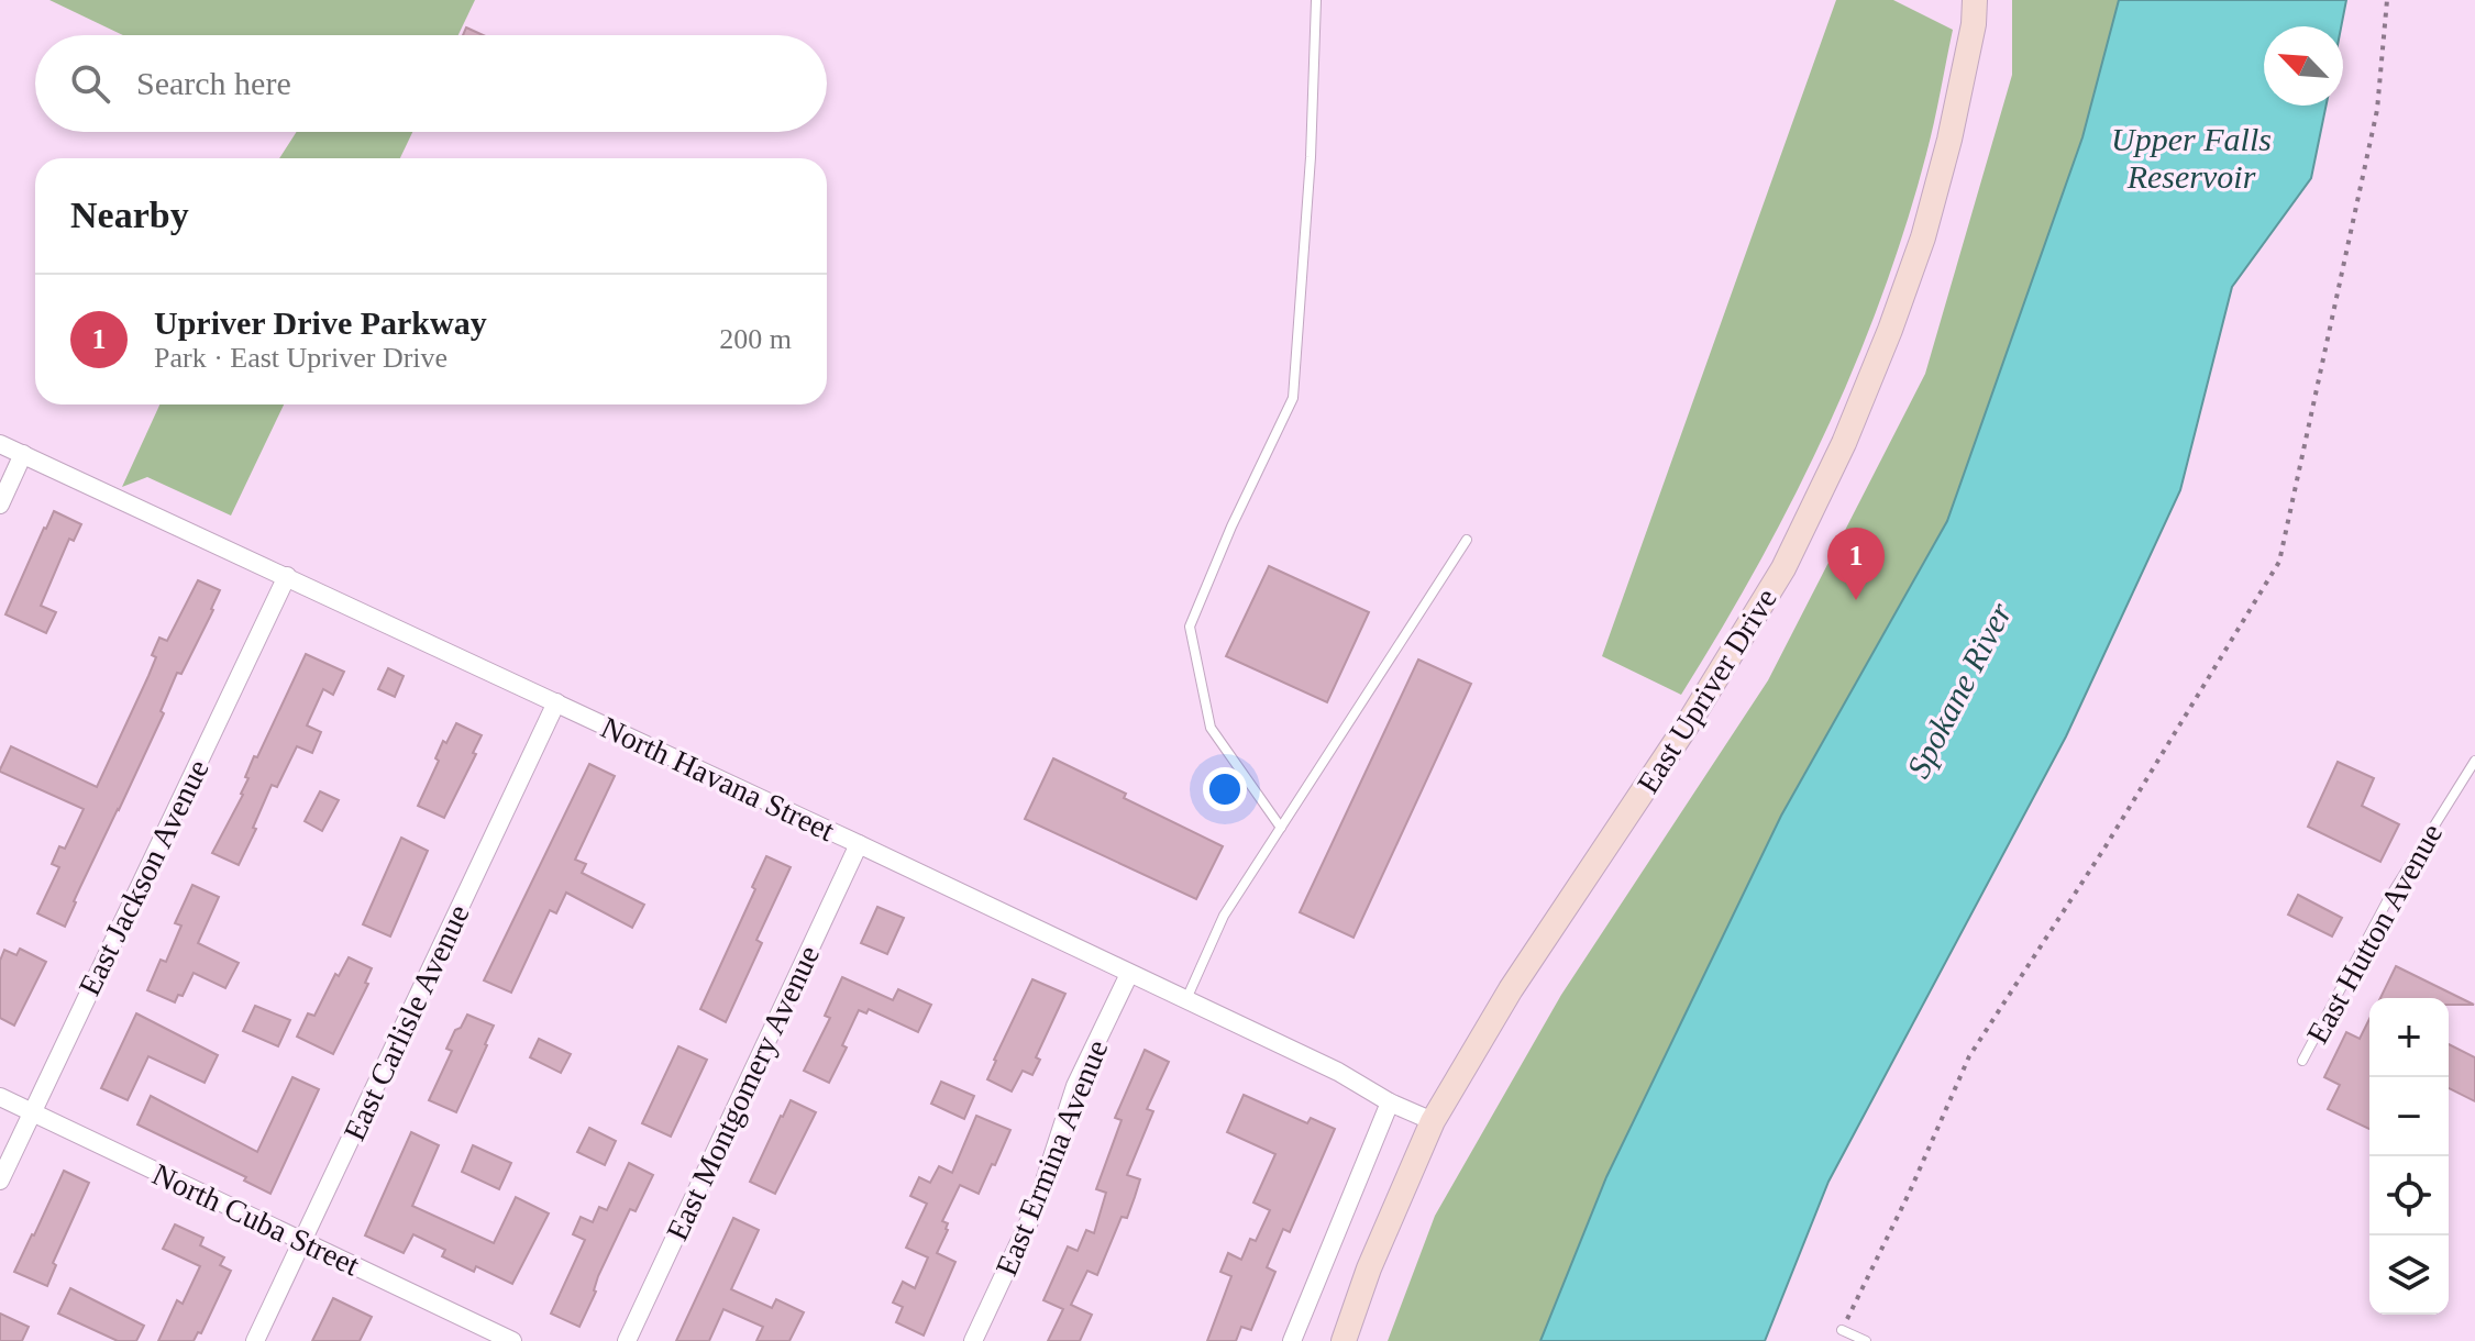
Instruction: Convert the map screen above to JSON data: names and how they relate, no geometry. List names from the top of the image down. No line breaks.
{"streets":{"street":["East Upriver Drive","North Havana Street","East Jackson Avenue","East Carlisle Avenue","East Montgomery Avenue","East Ermina Avenue","North Cuba Street"],"lane":["East Hutton Avenue"]},"crossings":[["East Upriver Drive","North Havana Street"],["North Havana Street","East Jackson Avenue"],["North Havana Street","East Carlisle Avenue"],["North Havana Street","East Montgomery Avenue"],["North Havana Street","East Ermina Avenue"],["East Jackson Avenue","North Cuba Street"],["East Carlisle Avenue","North Cuba Street"]],"water":["Upper Falls Reservoir","Spokane River"],"north":"top left","page":{"search":"Search here","heading":"Nearby","list":[{"mark":"1","name":"Upriver Drive Parkway","note":"Park · East Upriver Drive","value":"200 m"}],"pins":"1","map_buttons":["+","−"]}}
